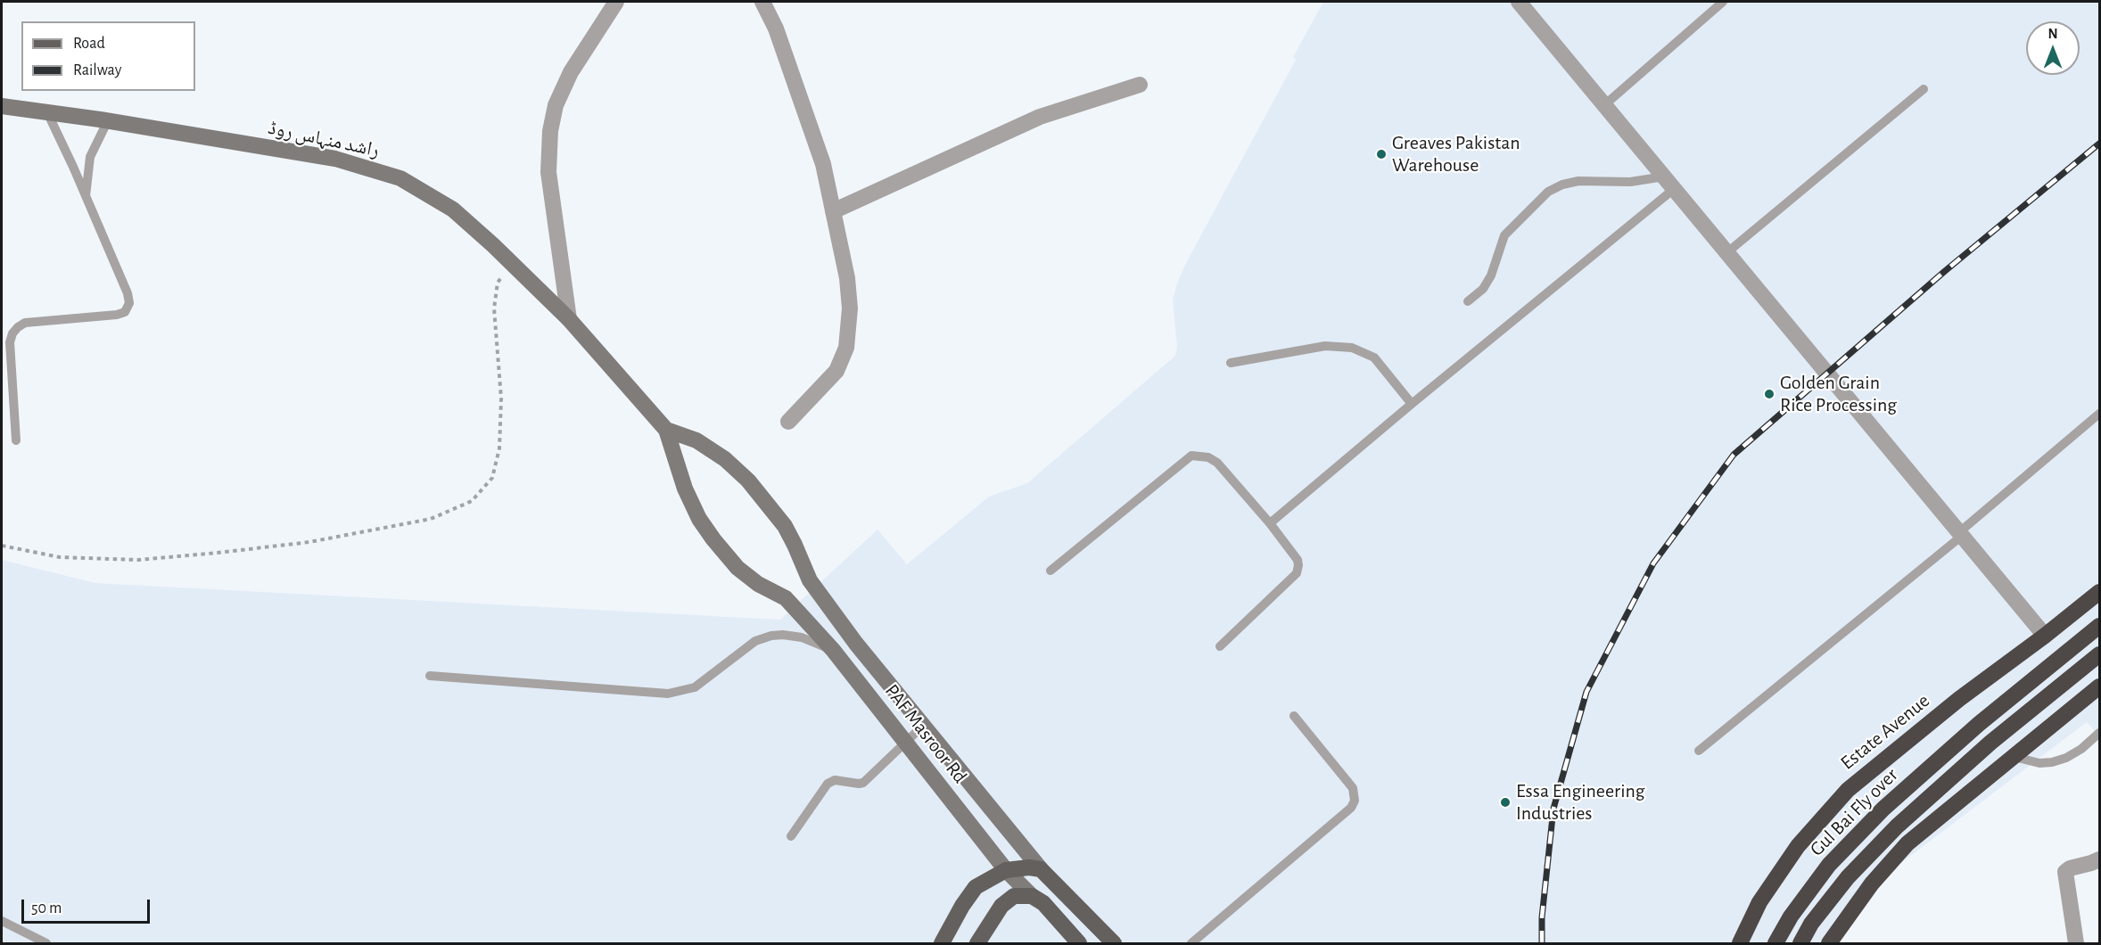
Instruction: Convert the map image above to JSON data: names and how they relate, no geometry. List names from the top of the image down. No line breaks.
{"streets":{"highway":["Estate Avenue","Gul Bai Fly over"],"main road":["راشد منہاس روڈ","PAF Masroor Rd"]},"crossings":[["راشد منہاس روڈ","PAF Masroor Rd"]],"places":["Greaves Pakistan Warehouse","Golden Grain Rice Processing","Essa Engineering Industries"],"legend":["Road","Railway"],"scale_bar":"50 m","north":"top"}
